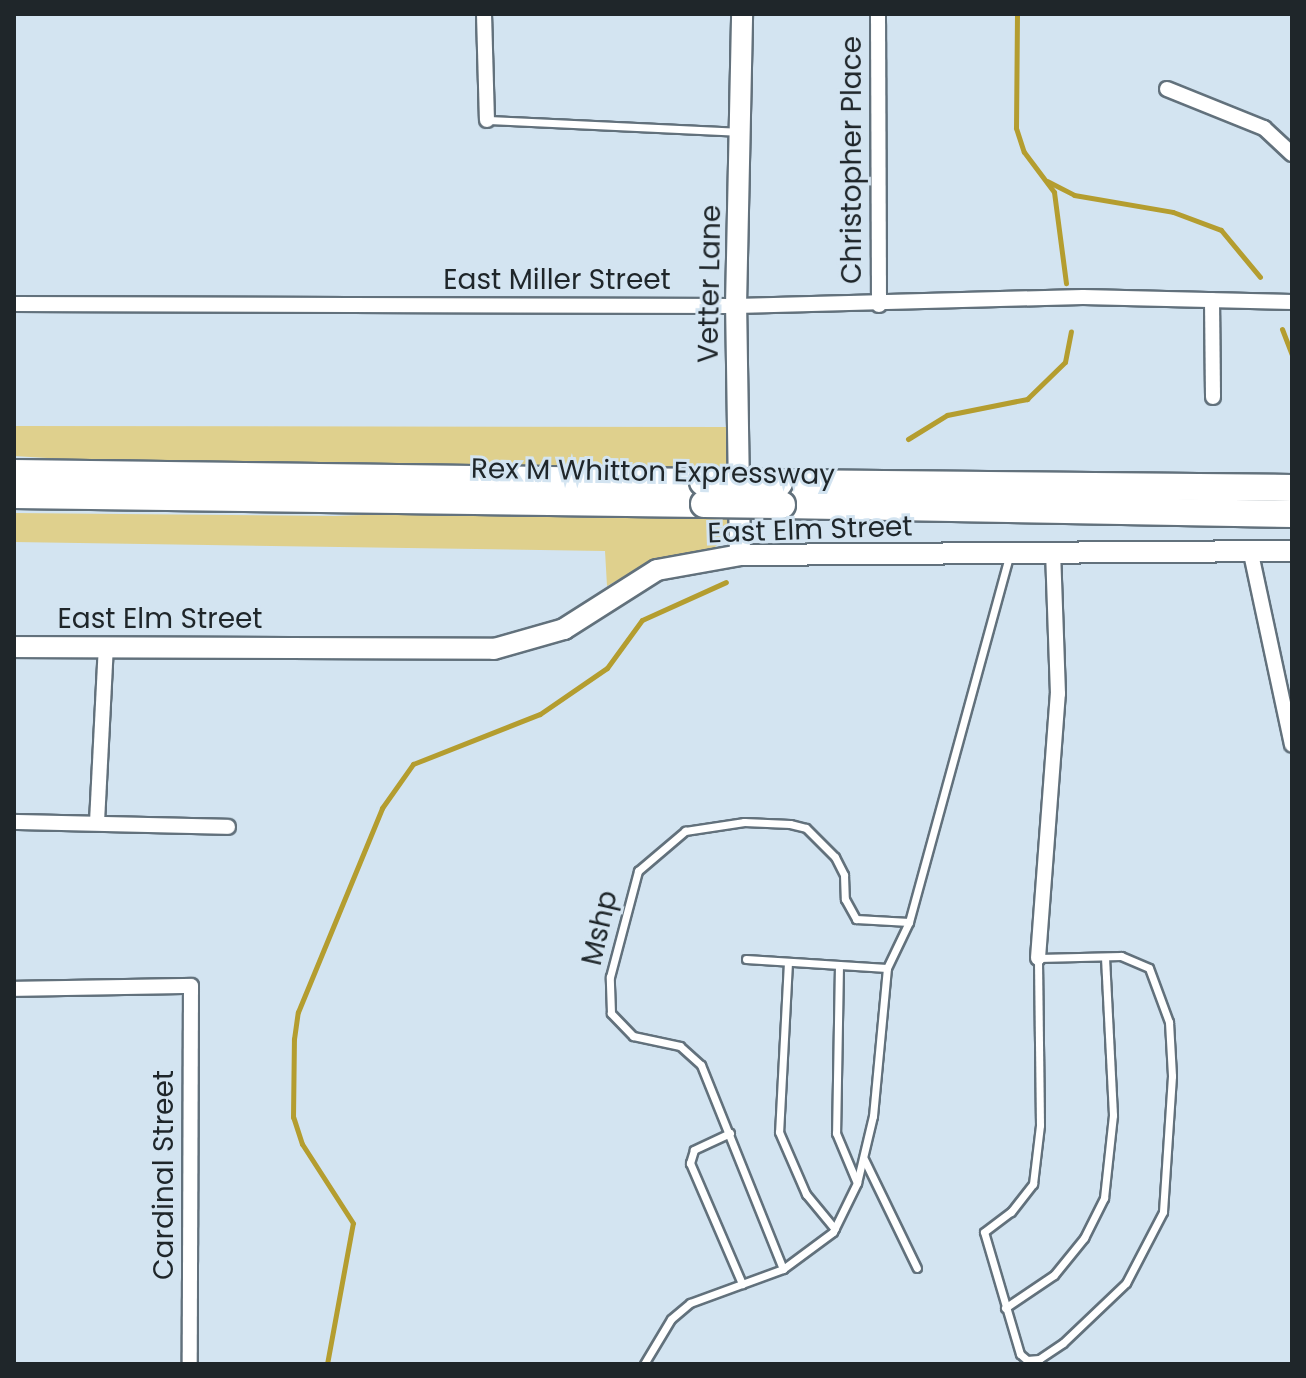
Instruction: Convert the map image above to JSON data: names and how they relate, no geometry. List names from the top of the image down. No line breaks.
{"streets":{"highway":["Rex M Whitton Expressway"],"street":["Christopher Place","East Miller Street","Vetter Lane","East Elm Street","Cardinal Street"],"lane":["Mshp"]},"crossings":[["Christopher Place","East Miller Street"],["East Miller Street","Vetter Lane"],["Vetter Lane","East Elm Street"]]}
